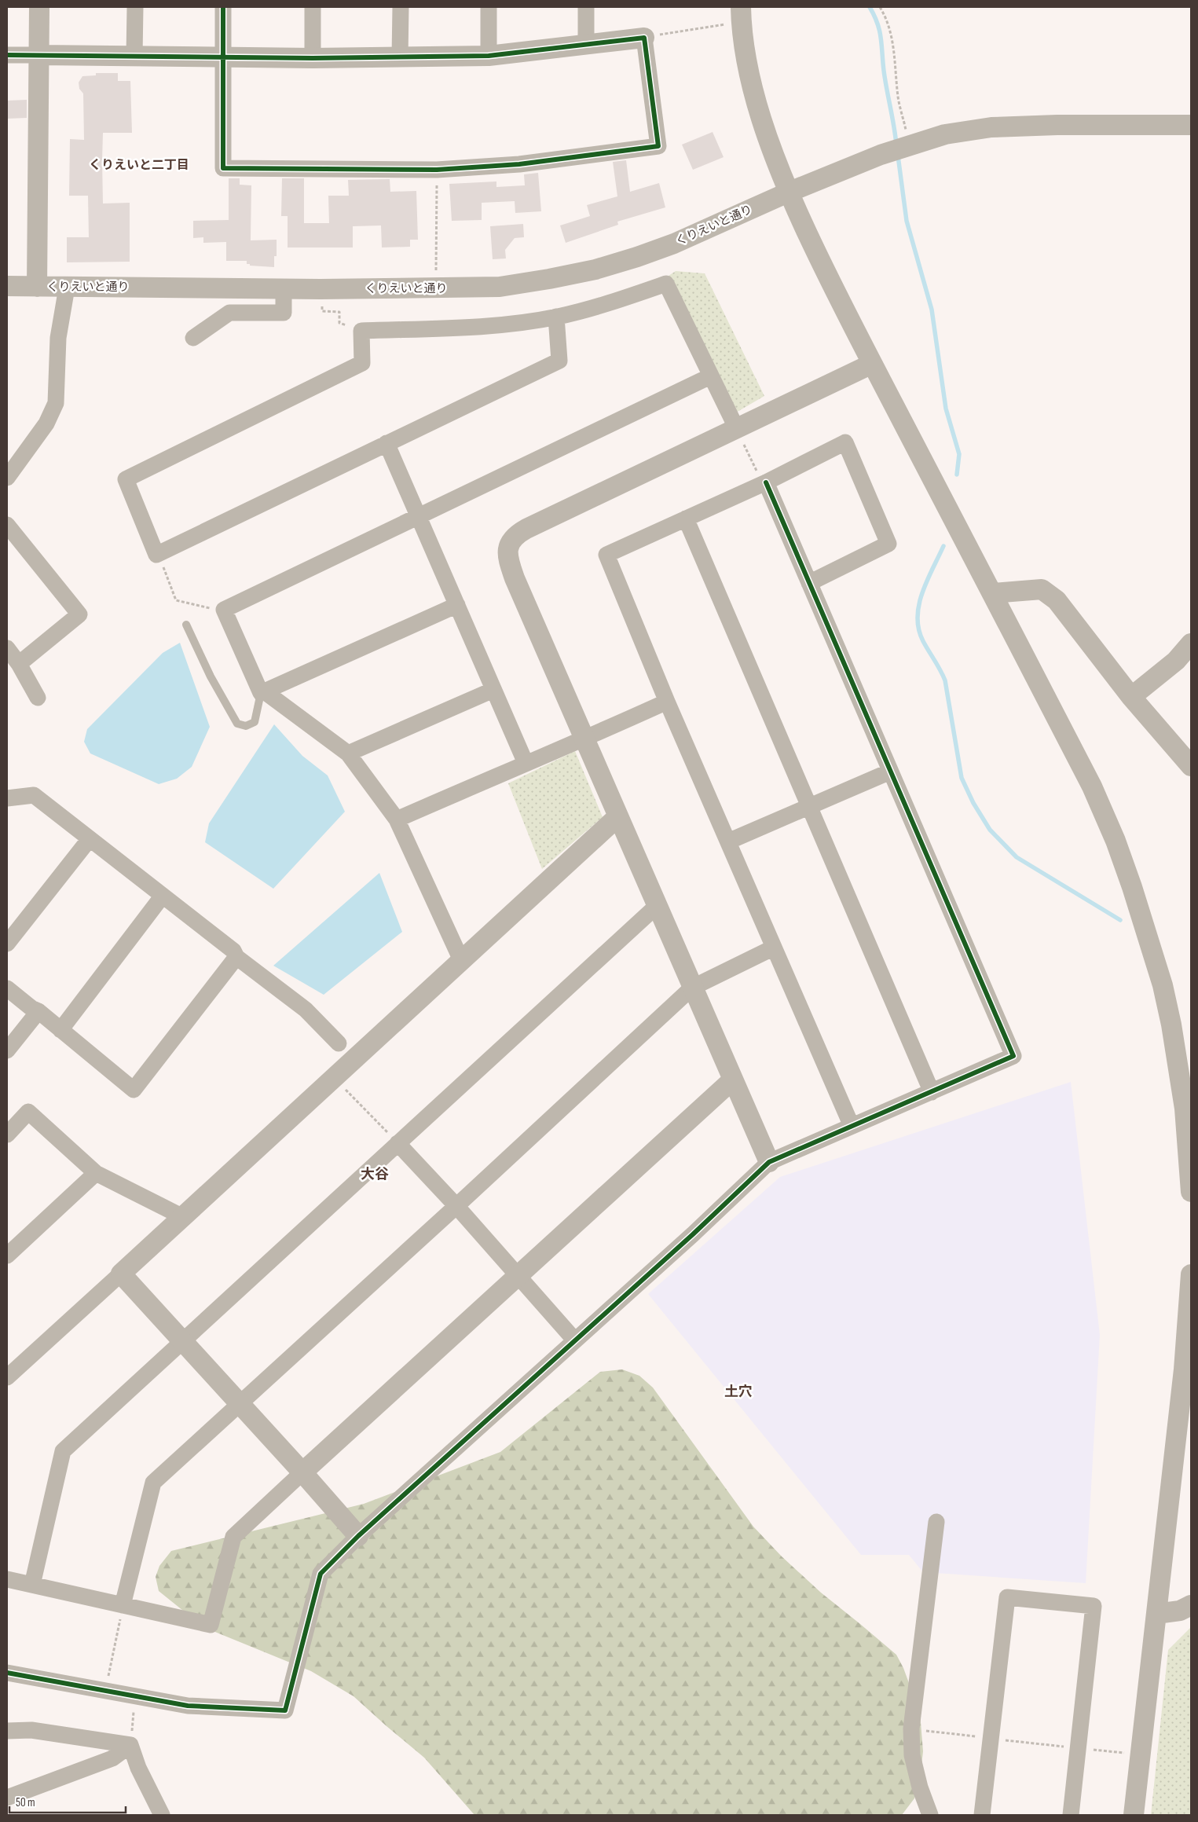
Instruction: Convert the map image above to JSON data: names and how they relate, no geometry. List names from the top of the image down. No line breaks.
{"streets":{"street":["くりえいと通り"]},"districts":["くりえいと二丁目","大谷","土穴"],"scale_bar":"50 m"}
